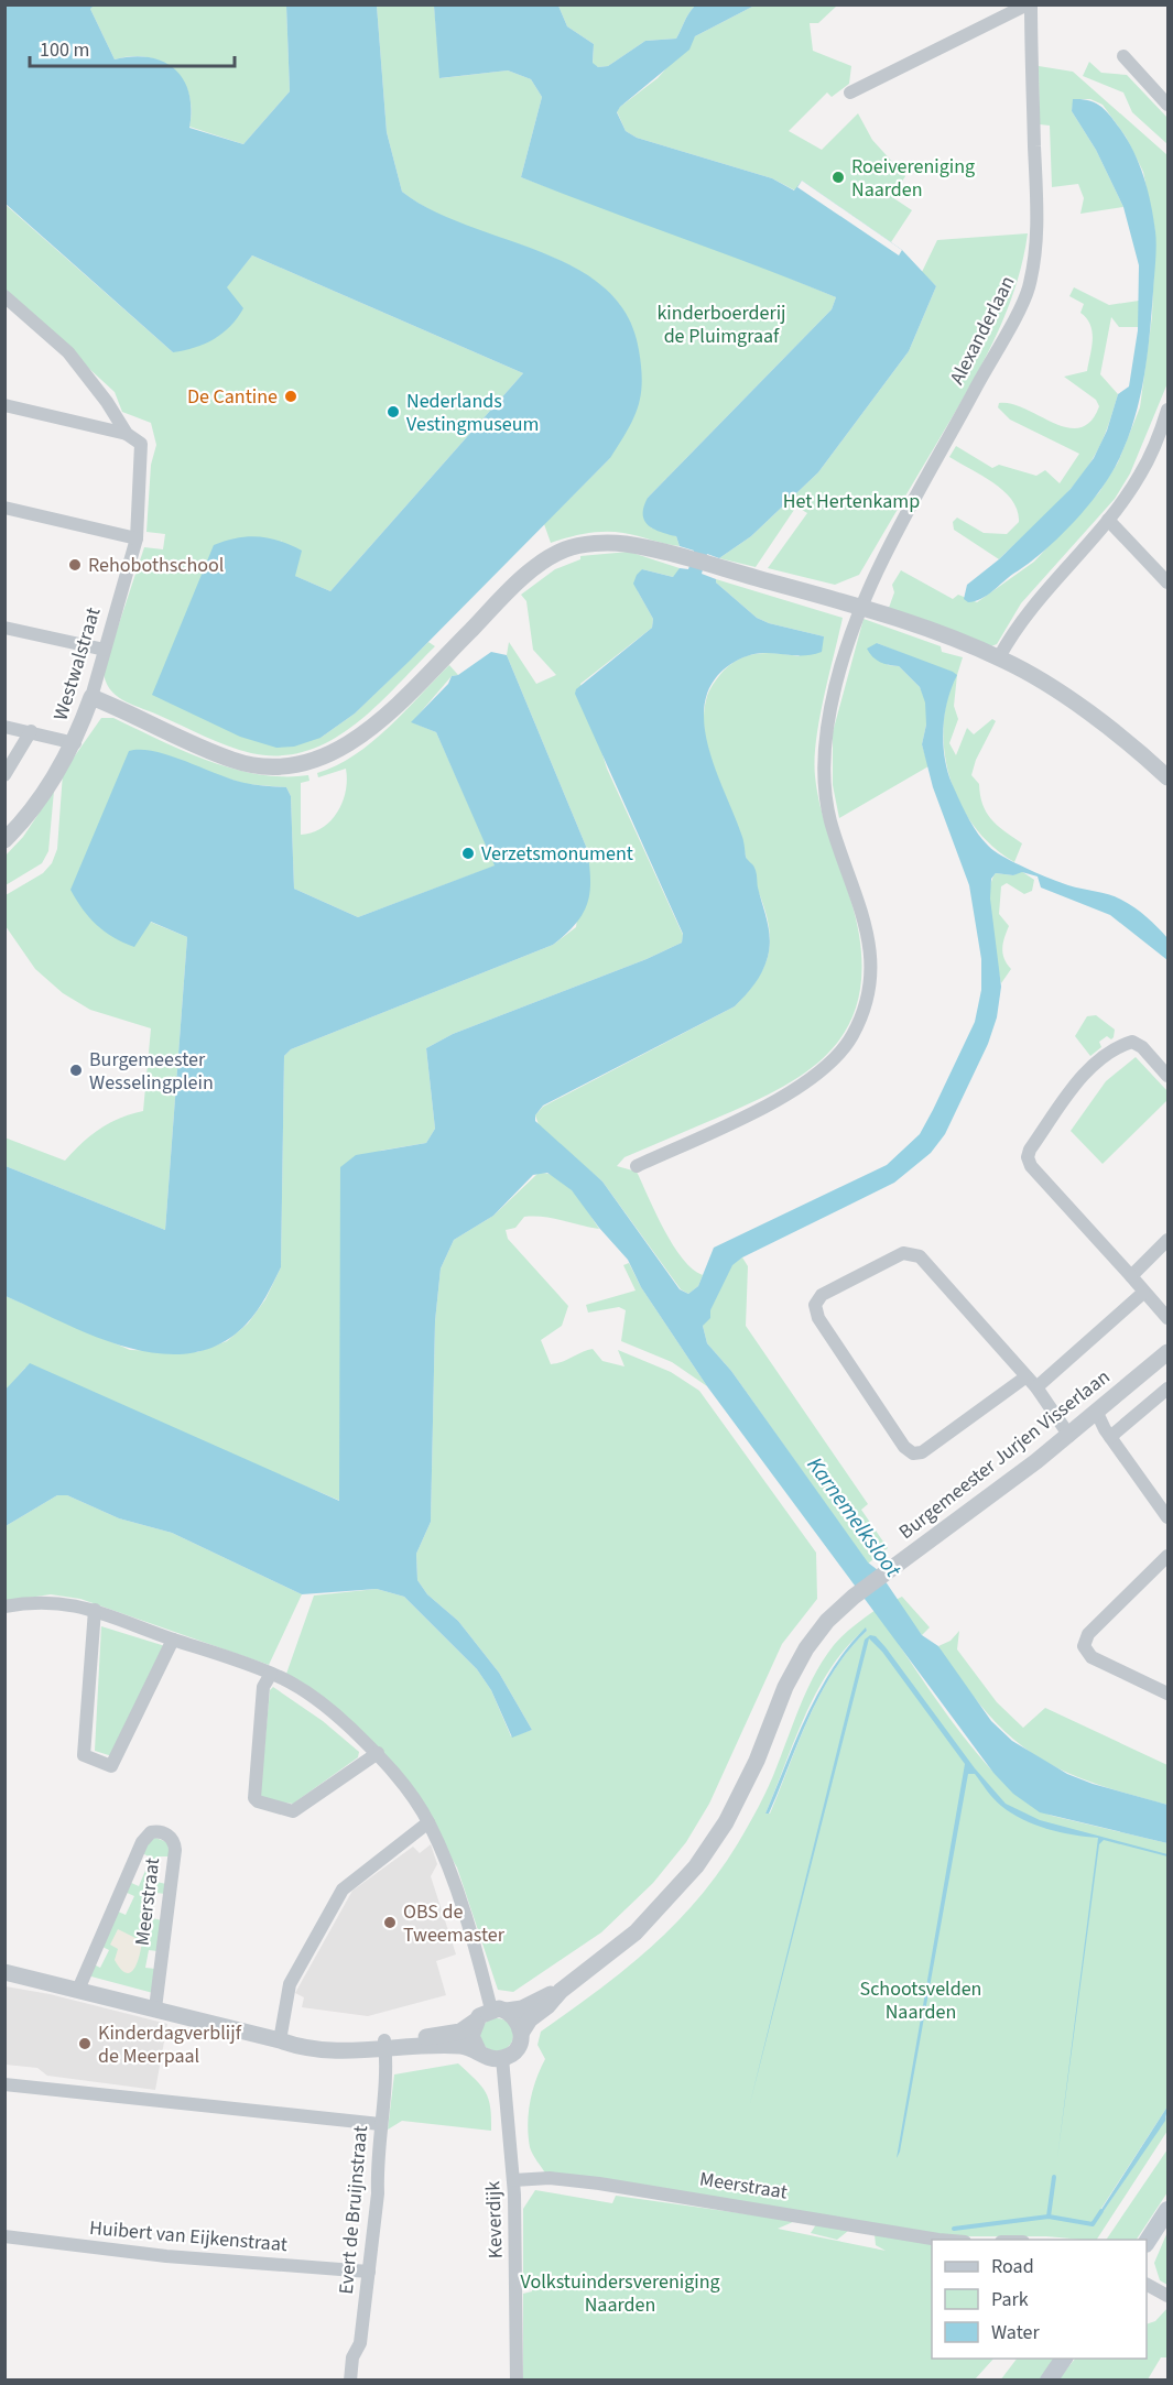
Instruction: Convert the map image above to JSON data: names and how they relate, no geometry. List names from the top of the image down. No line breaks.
{"streets":{"street":["Alexanderlaan","Westwalstraat","Burgemeester Jurjen Visserlaan","Meerstraat","Evert de Bruijnstraat","Keverdijk","Huibert van Eijkenstraat"]},"crossings":[["Burgemeester Jurjen Visserlaan","Keverdijk"],["Meerstraat","Keverdijk"],["Evert de Bruijnstraat","Huibert van Eijkenstraat"]],"water":["Karnemelksloot"],"parks":["kinderboerderij de Pluimgraaf","Het Hertenkamp","Schootsvelden Naarden","Volkstuindersvereniging Naarden"],"places":["Roeivereniging Naarden","De Cantine","Nederlands Vestingmuseum","Rehobothschool","Verzetsmonument","Burgemeester Wesselingplein","OBS de Tweemaster","Kinderdagverblijf de Meerpaal"],"legend":["Road","Park","Water"],"scale_bar":"100 m"}
